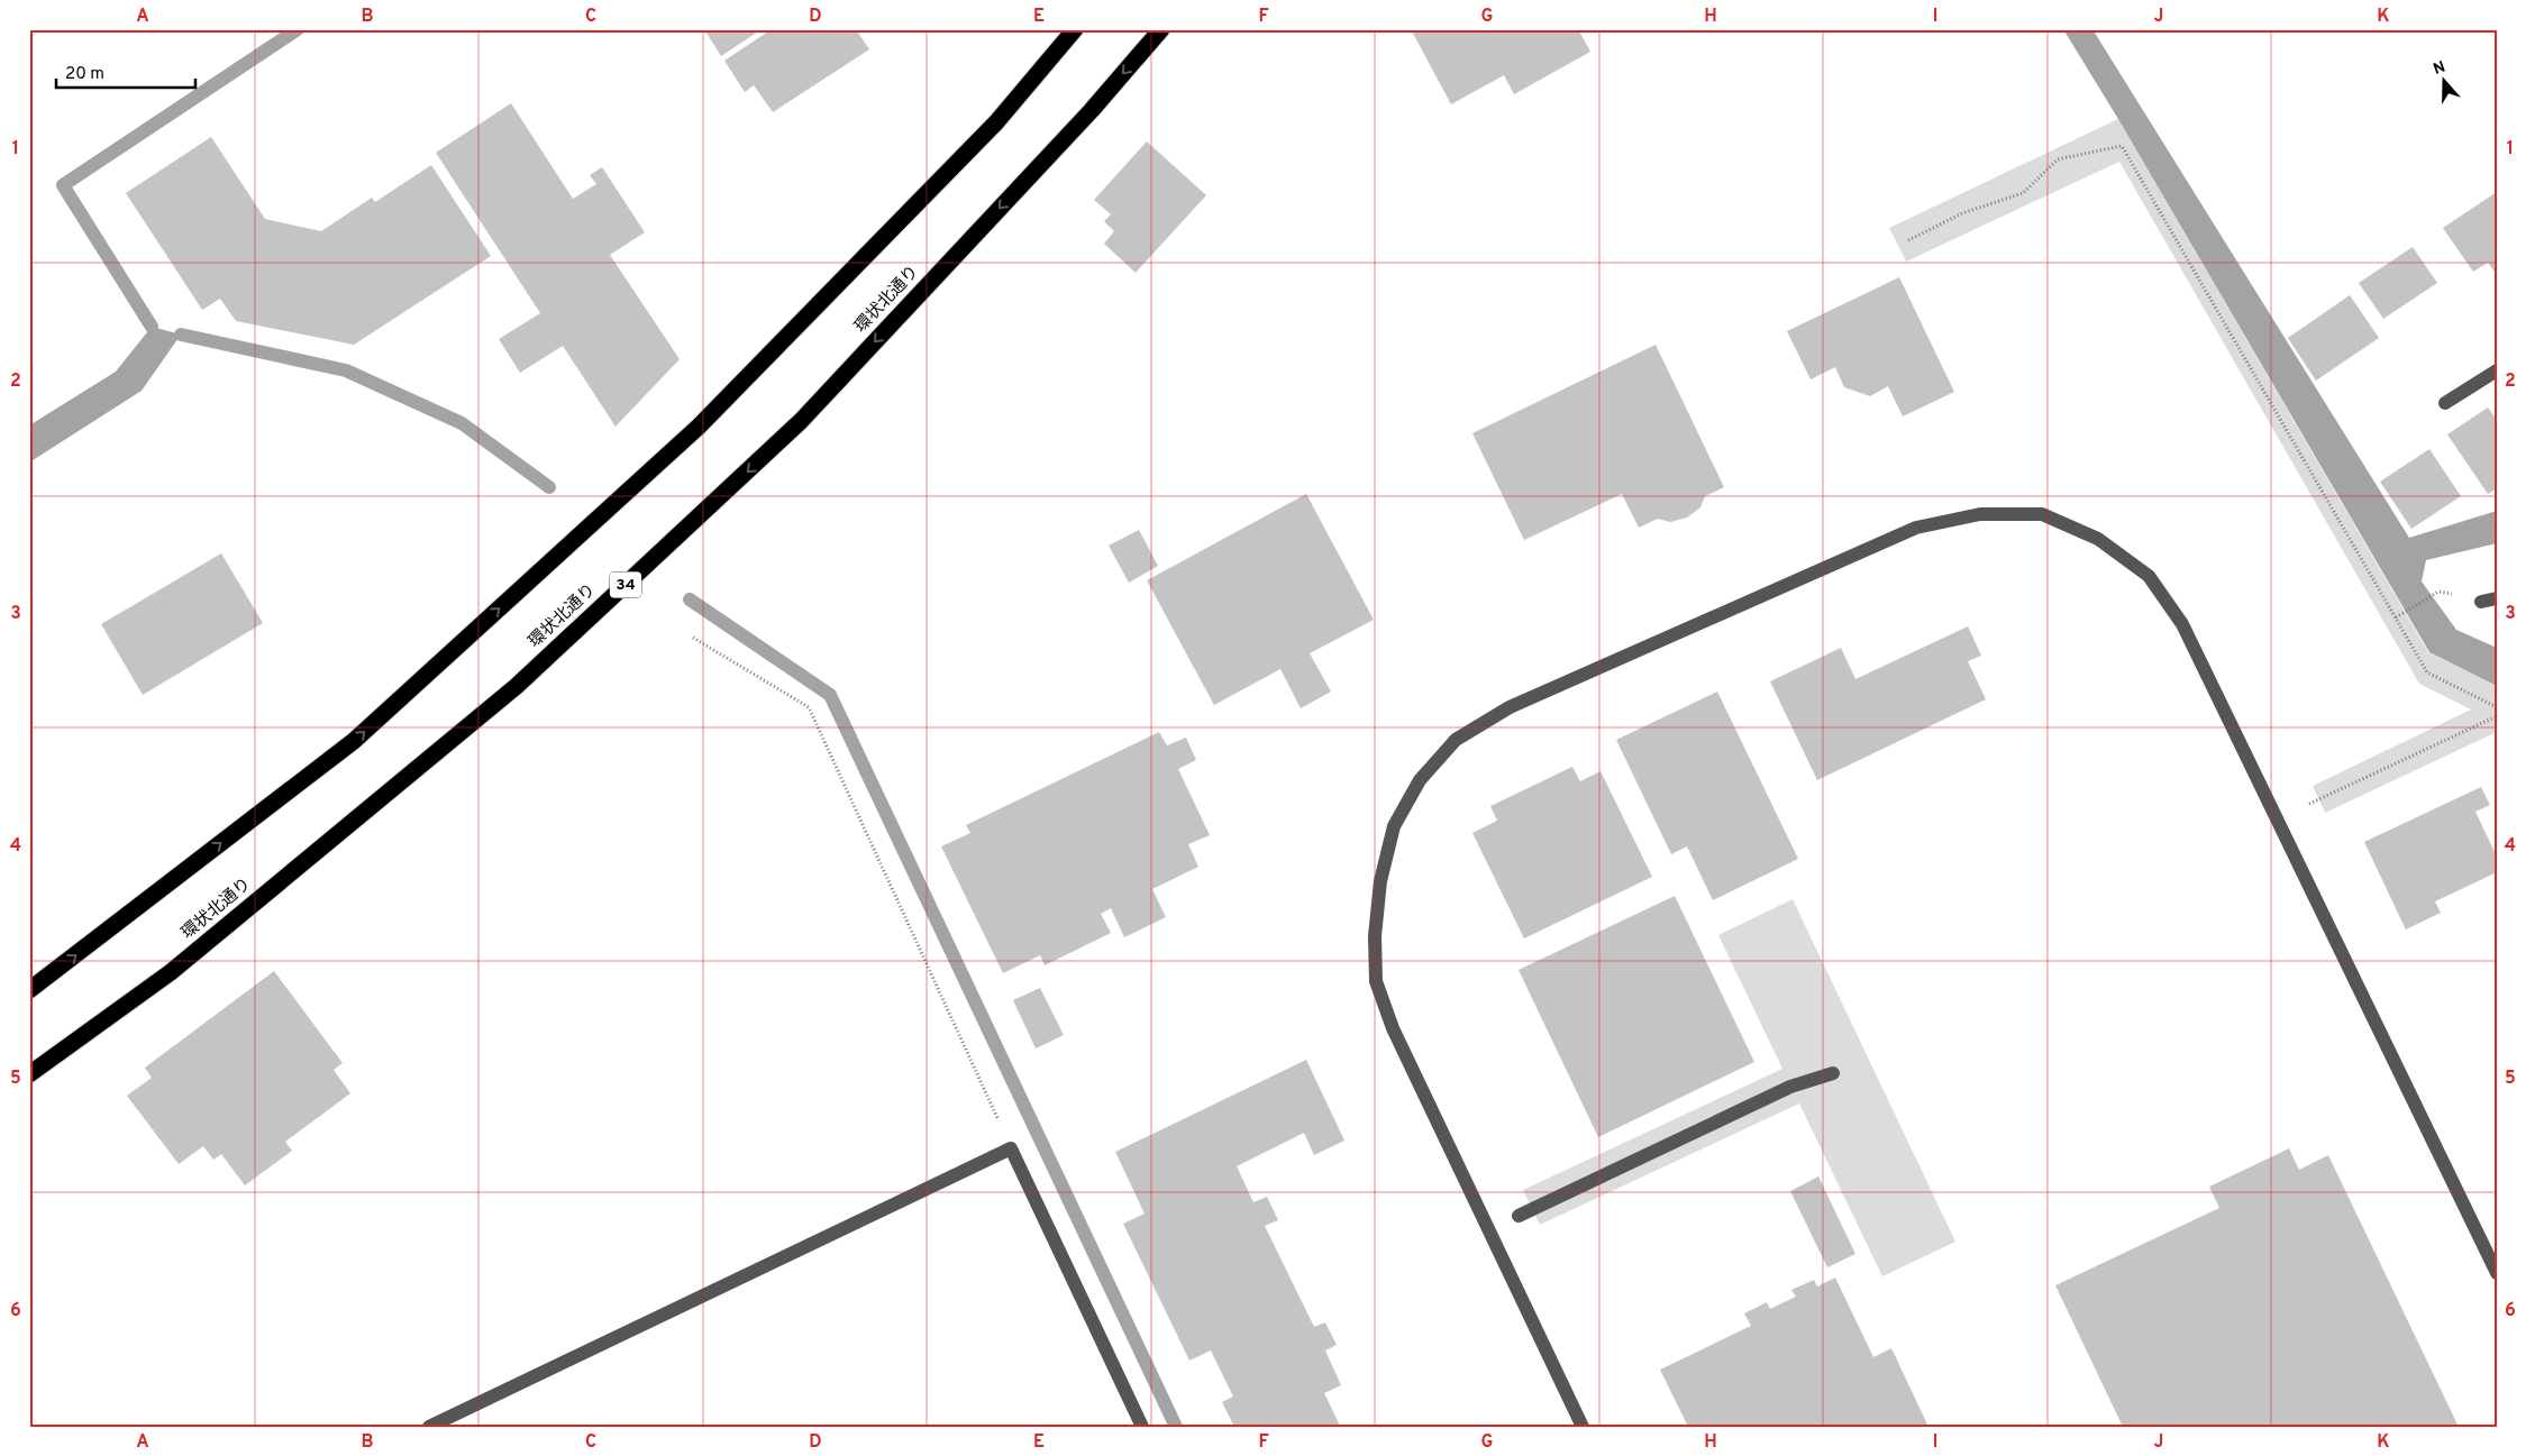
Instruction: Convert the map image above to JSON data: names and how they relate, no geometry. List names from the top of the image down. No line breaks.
{"streets":{"highway":["環状北通り","34"]},"scale_bar":"20 m","north":"top","grid":{"columns":["A","B","C","D","E","F","G","H","I","J","K"],"rows":["1","2","3","4","5","6"]}}
